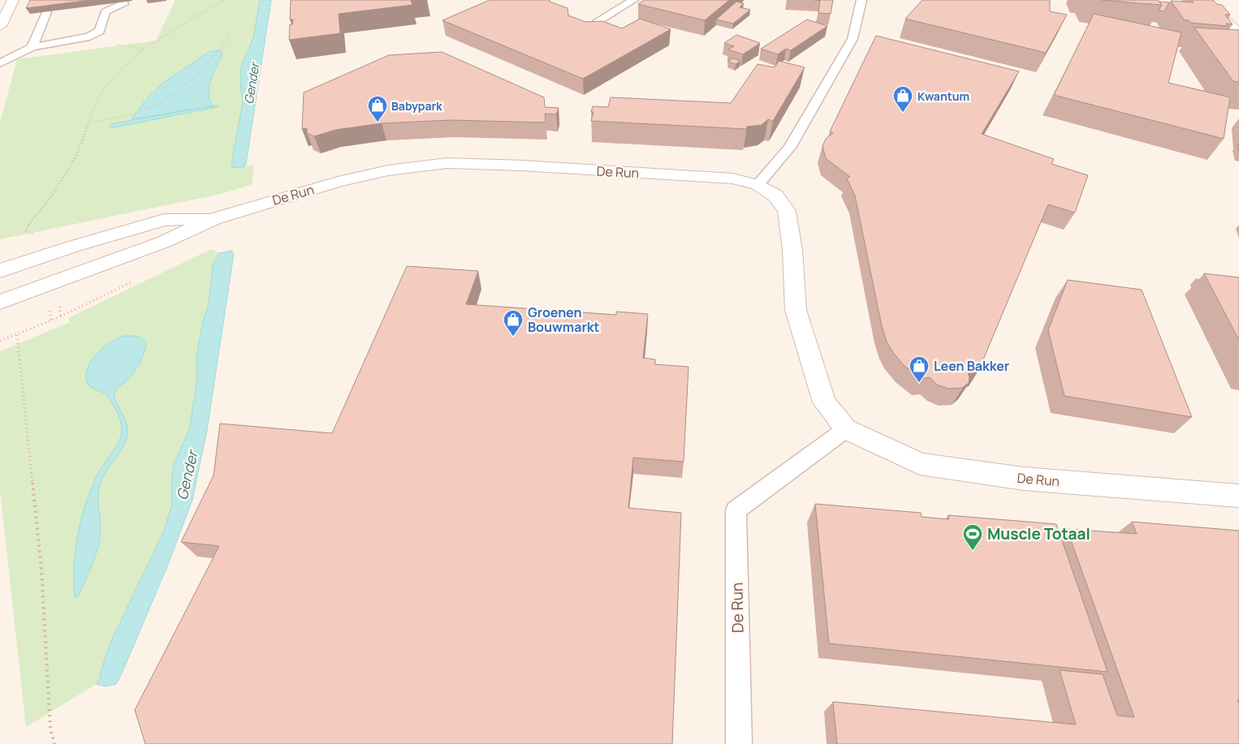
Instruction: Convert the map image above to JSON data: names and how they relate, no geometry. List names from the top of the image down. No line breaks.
{"streets":{"street":["De Run"]},"water":["Gender"],"places":{"shop":["Kwantum","Babypark","Groenen Bouwmarkt","Leen Bakker"],"sports":["Muscle Totaal"]}}
